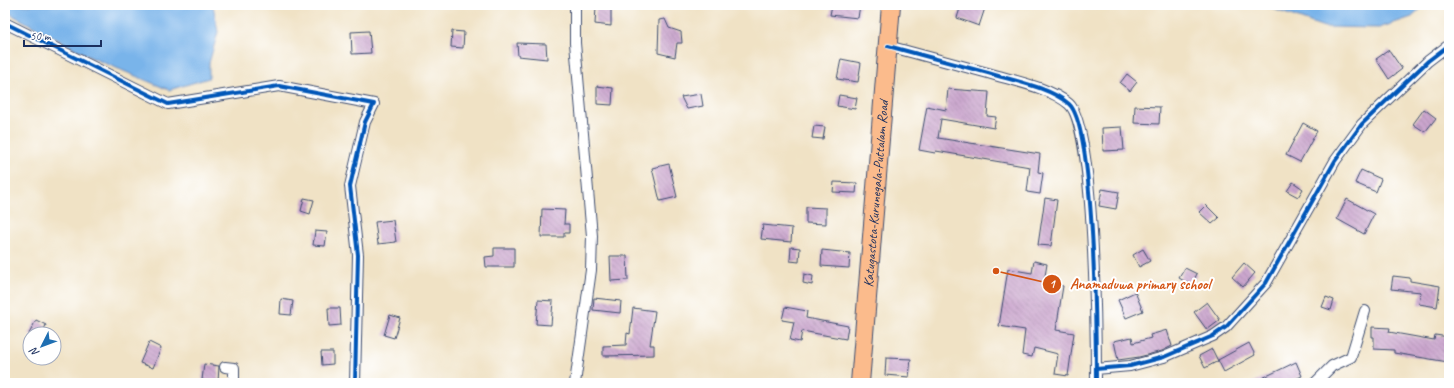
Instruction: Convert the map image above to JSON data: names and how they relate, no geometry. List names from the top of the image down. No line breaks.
{"streets":{"highway":["Katugastota-Kurunegala-Puttalam Road"]},"places":["Anamaduwa primary school"],"scale_bar":"50 m","north":"bottom left"}
